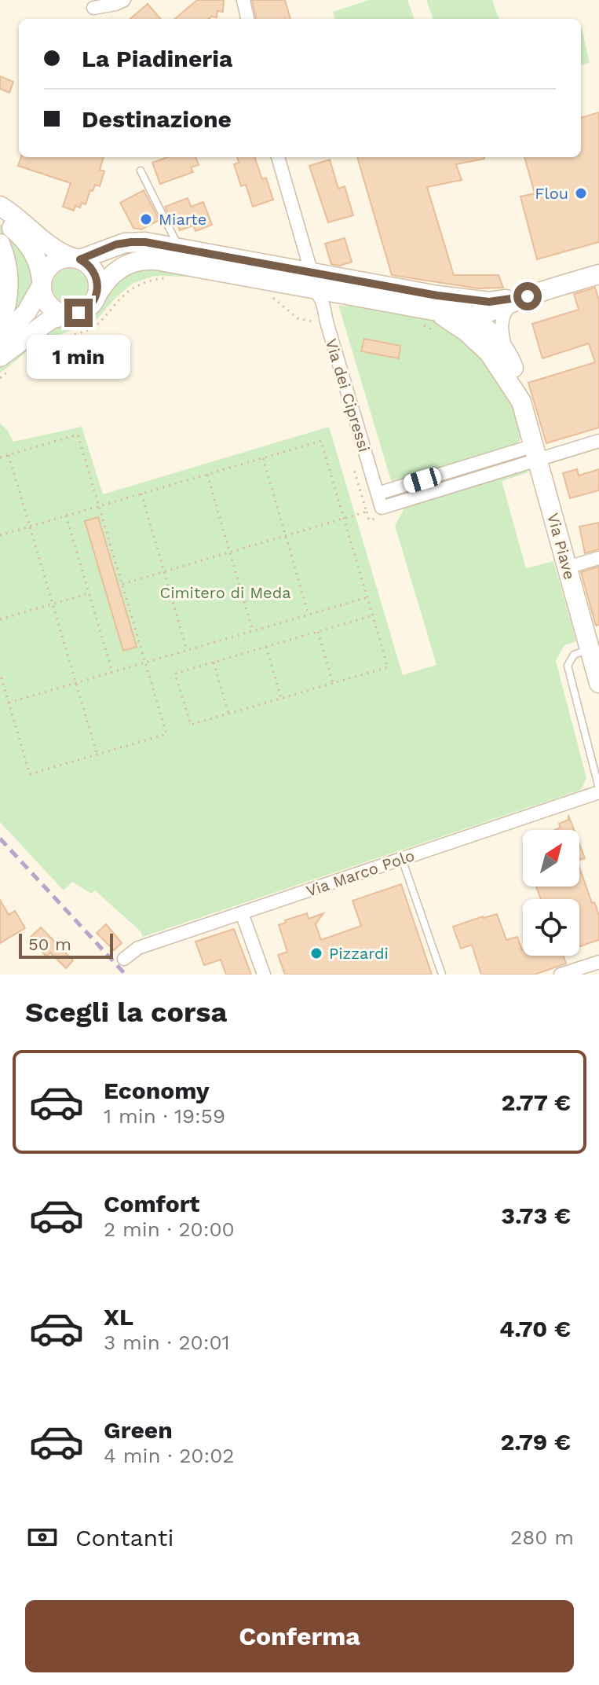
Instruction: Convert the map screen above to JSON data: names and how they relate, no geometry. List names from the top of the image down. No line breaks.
{"streets":{"street":["Via dei Cipressi","Via Piave","Via Marco Polo"]},"crossings":[["Via dei Cipressi","Via Piave"]],"parks":["Cimitero di Meda"],"places":["Flou","Miarte","Pizzardi"],"scale_bar":"50 m","north":"top right","page":{"banner":["La Piadineria","Destinazione"],"bubble":"1 min","scale":"50 m","heading":"Scegli la corsa","list":[{"name":"Economy","note":"1 min · 19:59","value":"2.77 €"},{"name":"Comfort","note":"2 min · 20:00","value":"3.73 €"},{"name":"XL","note":"3 min · 20:01","value":"4.70 €"},{"name":"Green","note":"4 min · 20:02","value":"2.79 €"}],"pay":["Contanti","280 m"],"buttons":"Conferma"}}
